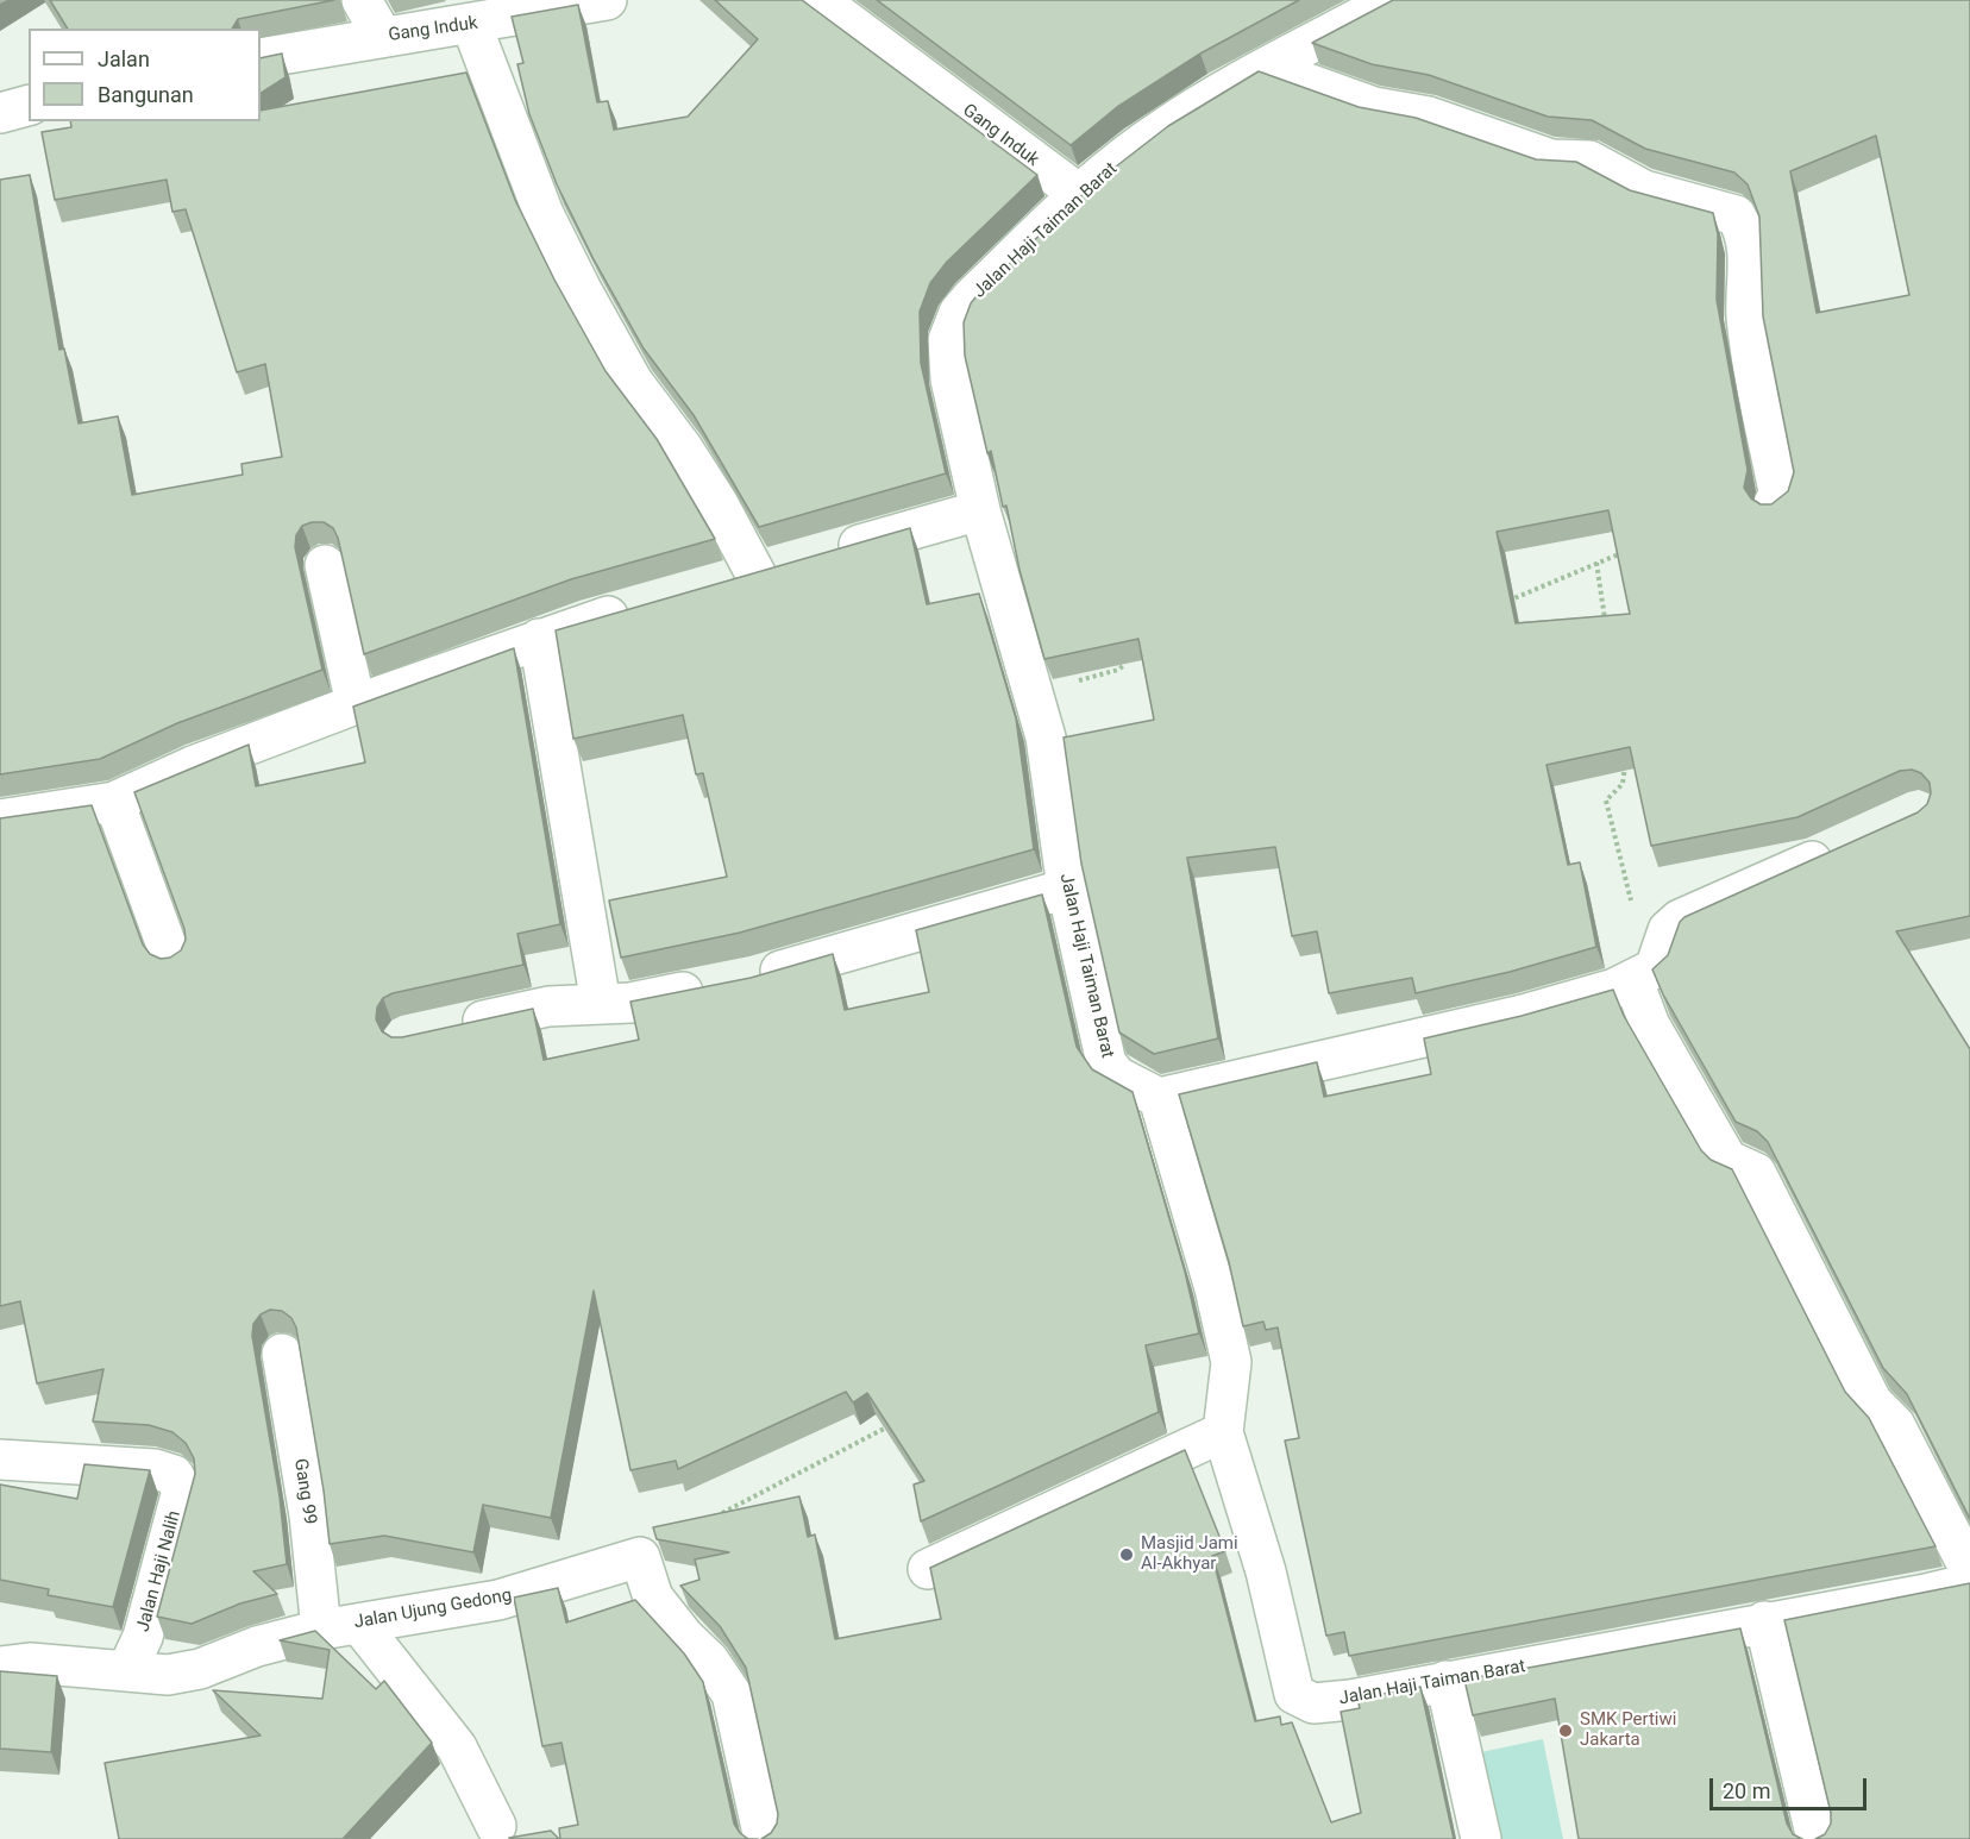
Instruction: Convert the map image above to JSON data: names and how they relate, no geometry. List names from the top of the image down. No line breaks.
{"streets":{"street":["Gang Induk","Jalan Haji Taiman Barat","Gang 99","Jalan Haji Nalih","Jalan Ujung Gedong"]},"crossings":[["Gang Induk","Jalan Haji Taiman Barat"],["Gang 99","Jalan Ujung Gedong"],["Jalan Haji Nalih","Jalan Ujung Gedong"]],"places":["Masjid Jami Al-Akhyar","SMK Pertiwi Jakarta"],"legend":["Jalan","Bangunan"],"scale_bar":"20 m"}
